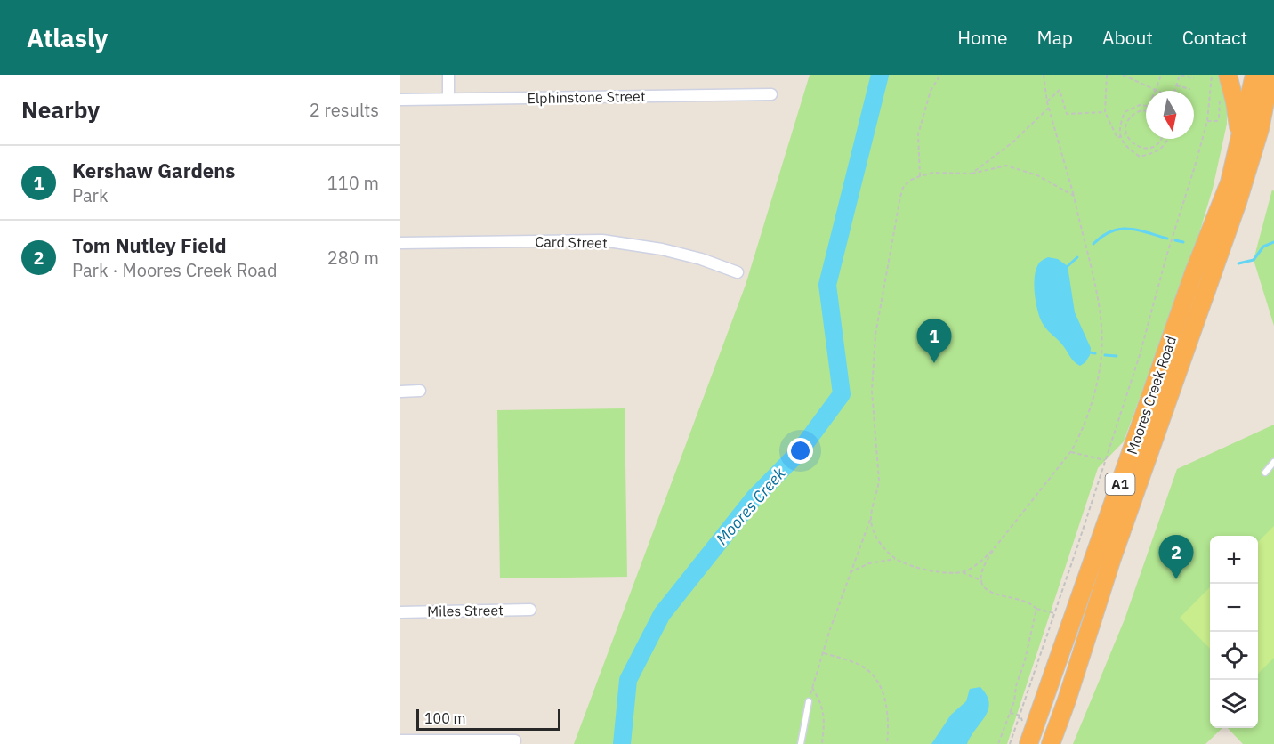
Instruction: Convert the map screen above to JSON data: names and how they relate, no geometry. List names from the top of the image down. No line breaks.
{"streets":{"highway":["Moores Creek Road","A1"],"street":["Elphinstone Street","Card Street","Miles Street"]},"water":["Moores Creek"],"scale_bar":"100 m","north":"bottom","page":{"header":"Atlasly","nav":["Home","Map","About","Contact"],"heading":["Nearby","2 results"],"list":[{"mark":"1","name":"Kershaw Gardens","note":"Park","value":"110 m"},{"mark":"2","name":"Tom Nutley Field","note":"Park · Moores Creek Road","value":"280 m"}],"pins":["1","2"],"map_buttons":["+","−"],"scale":"100 m"}}
